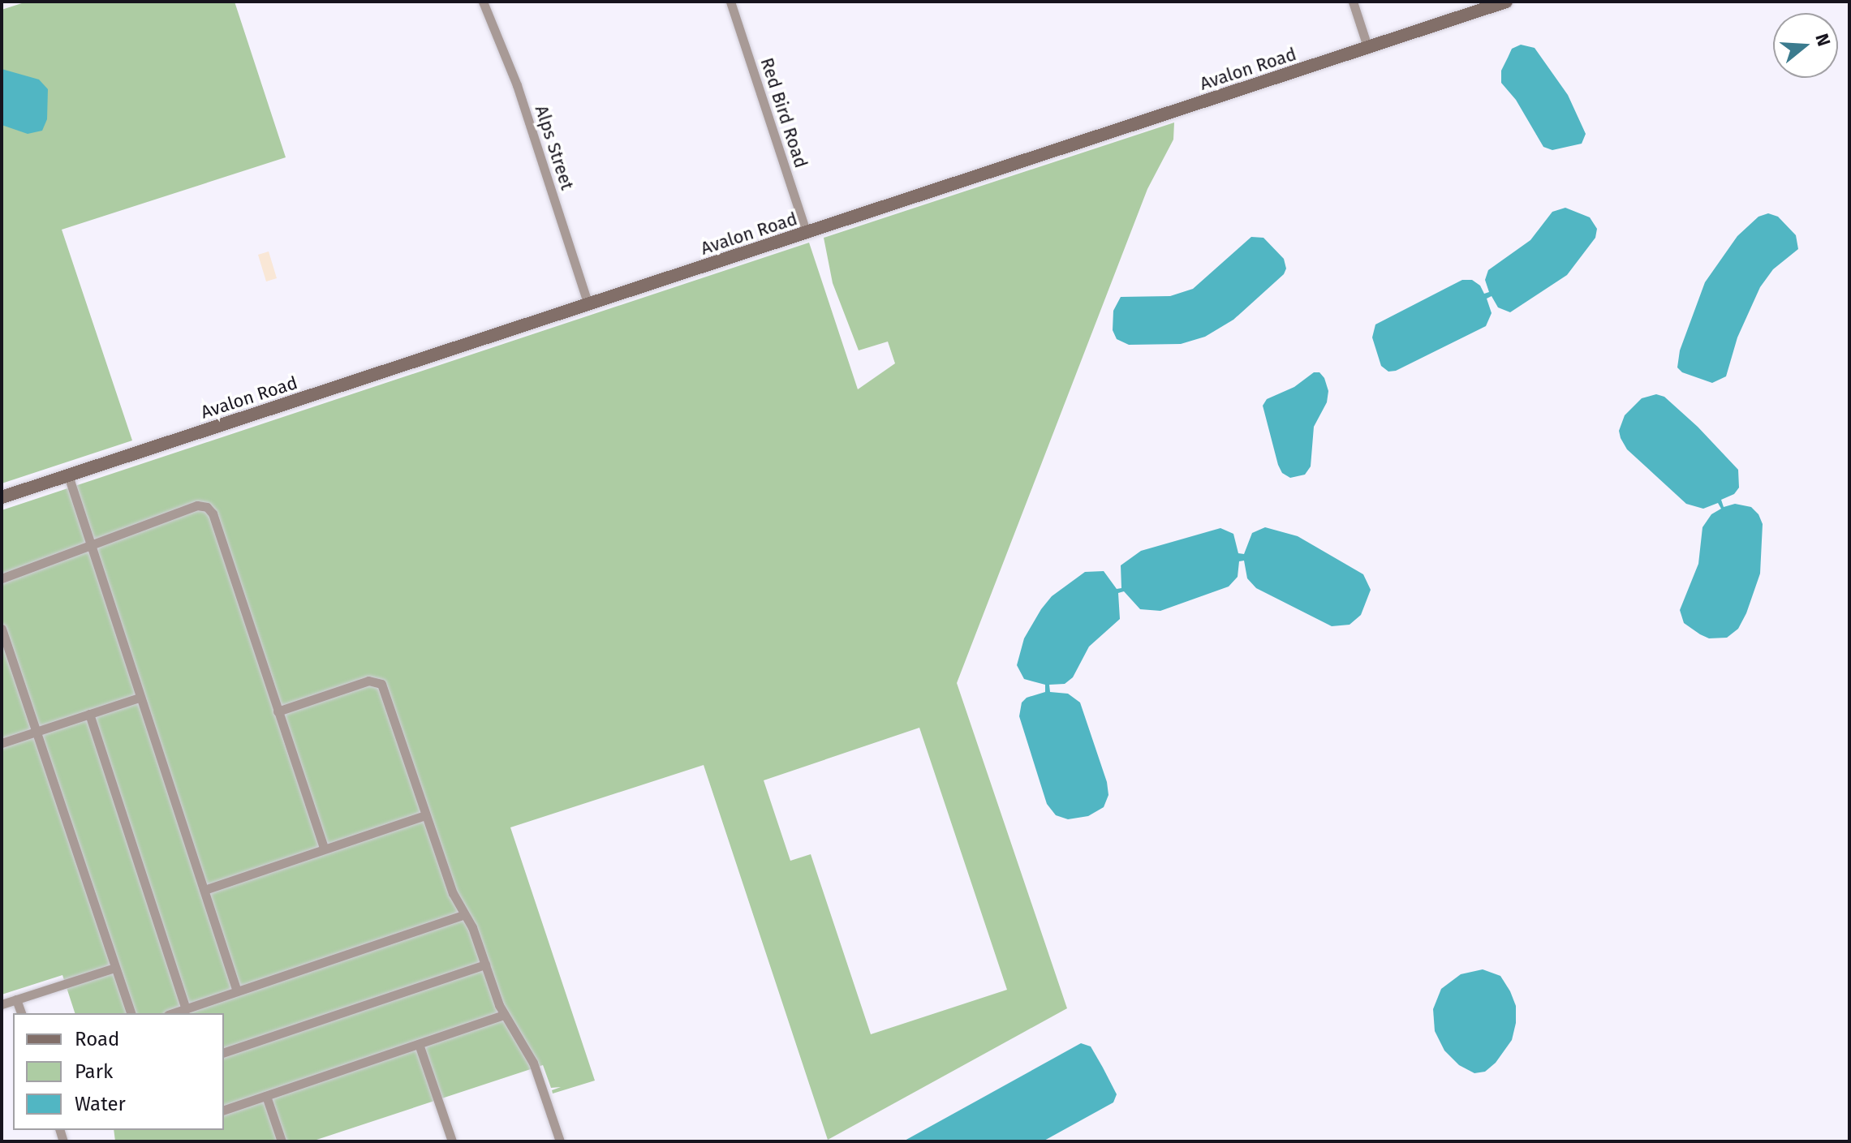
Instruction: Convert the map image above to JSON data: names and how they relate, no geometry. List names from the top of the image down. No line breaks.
{"streets":{"main road":["Avalon Road"],"street":["Red Bird Road","Alps Street"]},"crossings":[["Avalon Road","Red Bird Road"],["Avalon Road","Alps Street"]],"legend":["Road","Park","Water"],"north":"right"}
